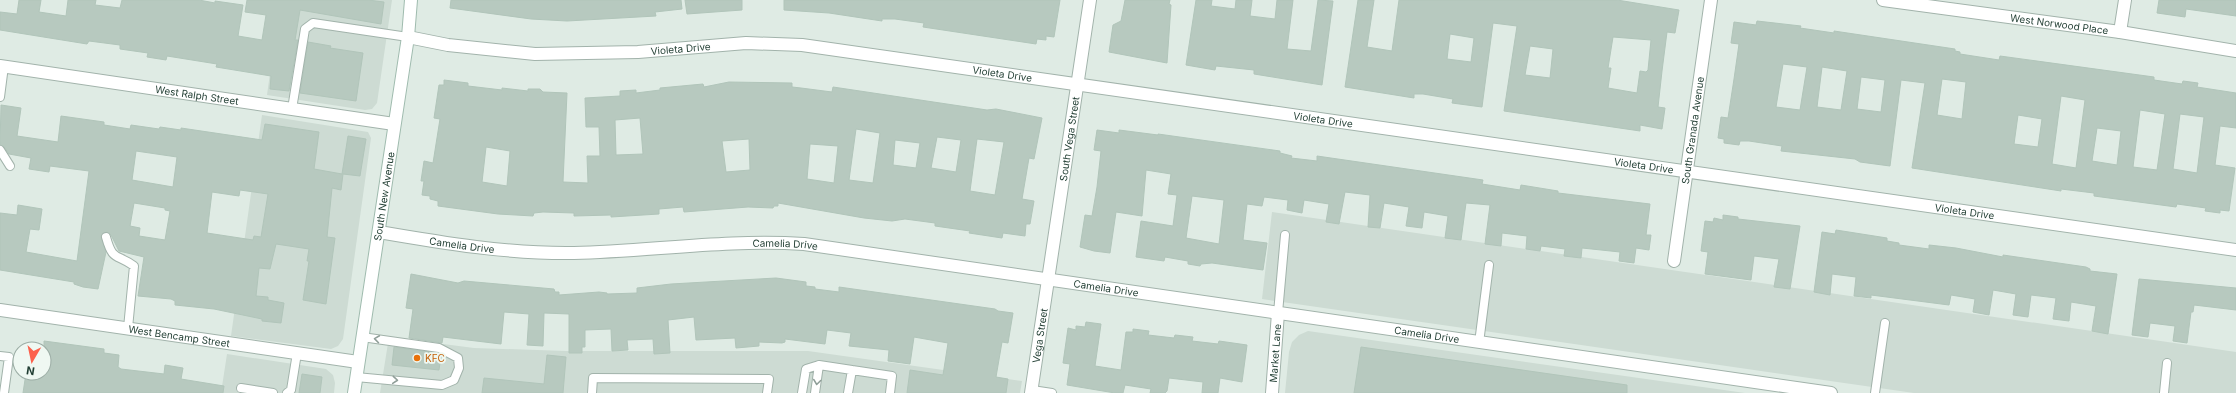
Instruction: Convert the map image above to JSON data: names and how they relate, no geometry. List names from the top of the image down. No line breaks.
{"streets":{"street":["West Norwood Place","Violeta Drive","West Ralph Street","South Granada Avenue","South Vega Street","South New Avenue","Camelia Drive","West Bencamp Street","Vega Street","Market Lane"]},"crossings":[["Violeta Drive","South Granada Avenue"],["Violeta Drive","South Vega Street"],["Violeta Drive","South New Avenue"],["West Ralph Street","South New Avenue"],["South Vega Street","Camelia Drive"],["South Vega Street","Vega Street"],["South New Avenue","Camelia Drive"],["South New Avenue","West Bencamp Street"],["Camelia Drive","Vega Street"],["Camelia Drive","Market Lane"]],"places":["KFC"],"north":"bottom"}
